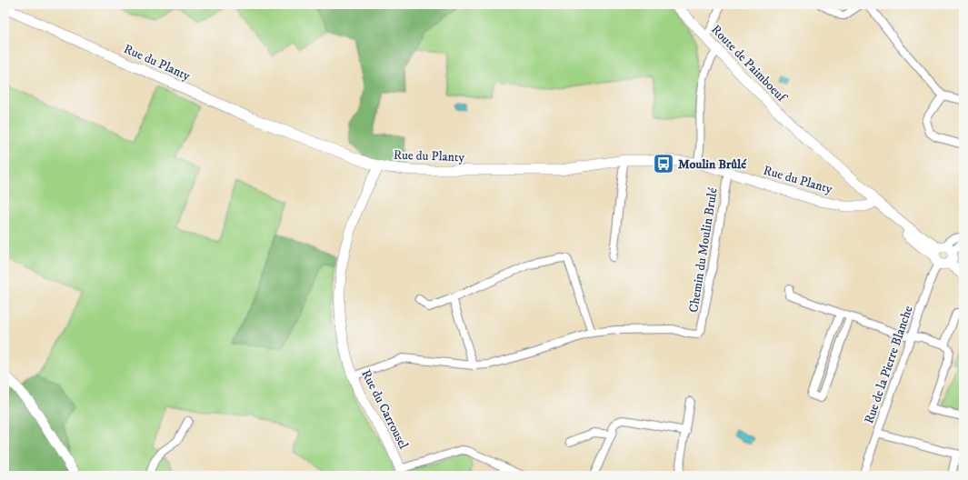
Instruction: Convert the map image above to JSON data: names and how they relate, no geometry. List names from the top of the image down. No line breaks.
{"streets":{"street":["Rue du Planty","Route de Paimboeuf","Chemin du Moulin Brulé","Rue de la Pierre Blanche","Rue du Carrousel"]},"crossings":[["Rue du Planty","Route de Paimboeuf"],["Rue du Planty","Chemin du Moulin Brulé"],["Rue du Planty","Rue du Carrousel"],["Route de Paimboeuf","Rue de la Pierre Blanche"]],"places":{"bus stop":["Moulin Brûlé"]}}
